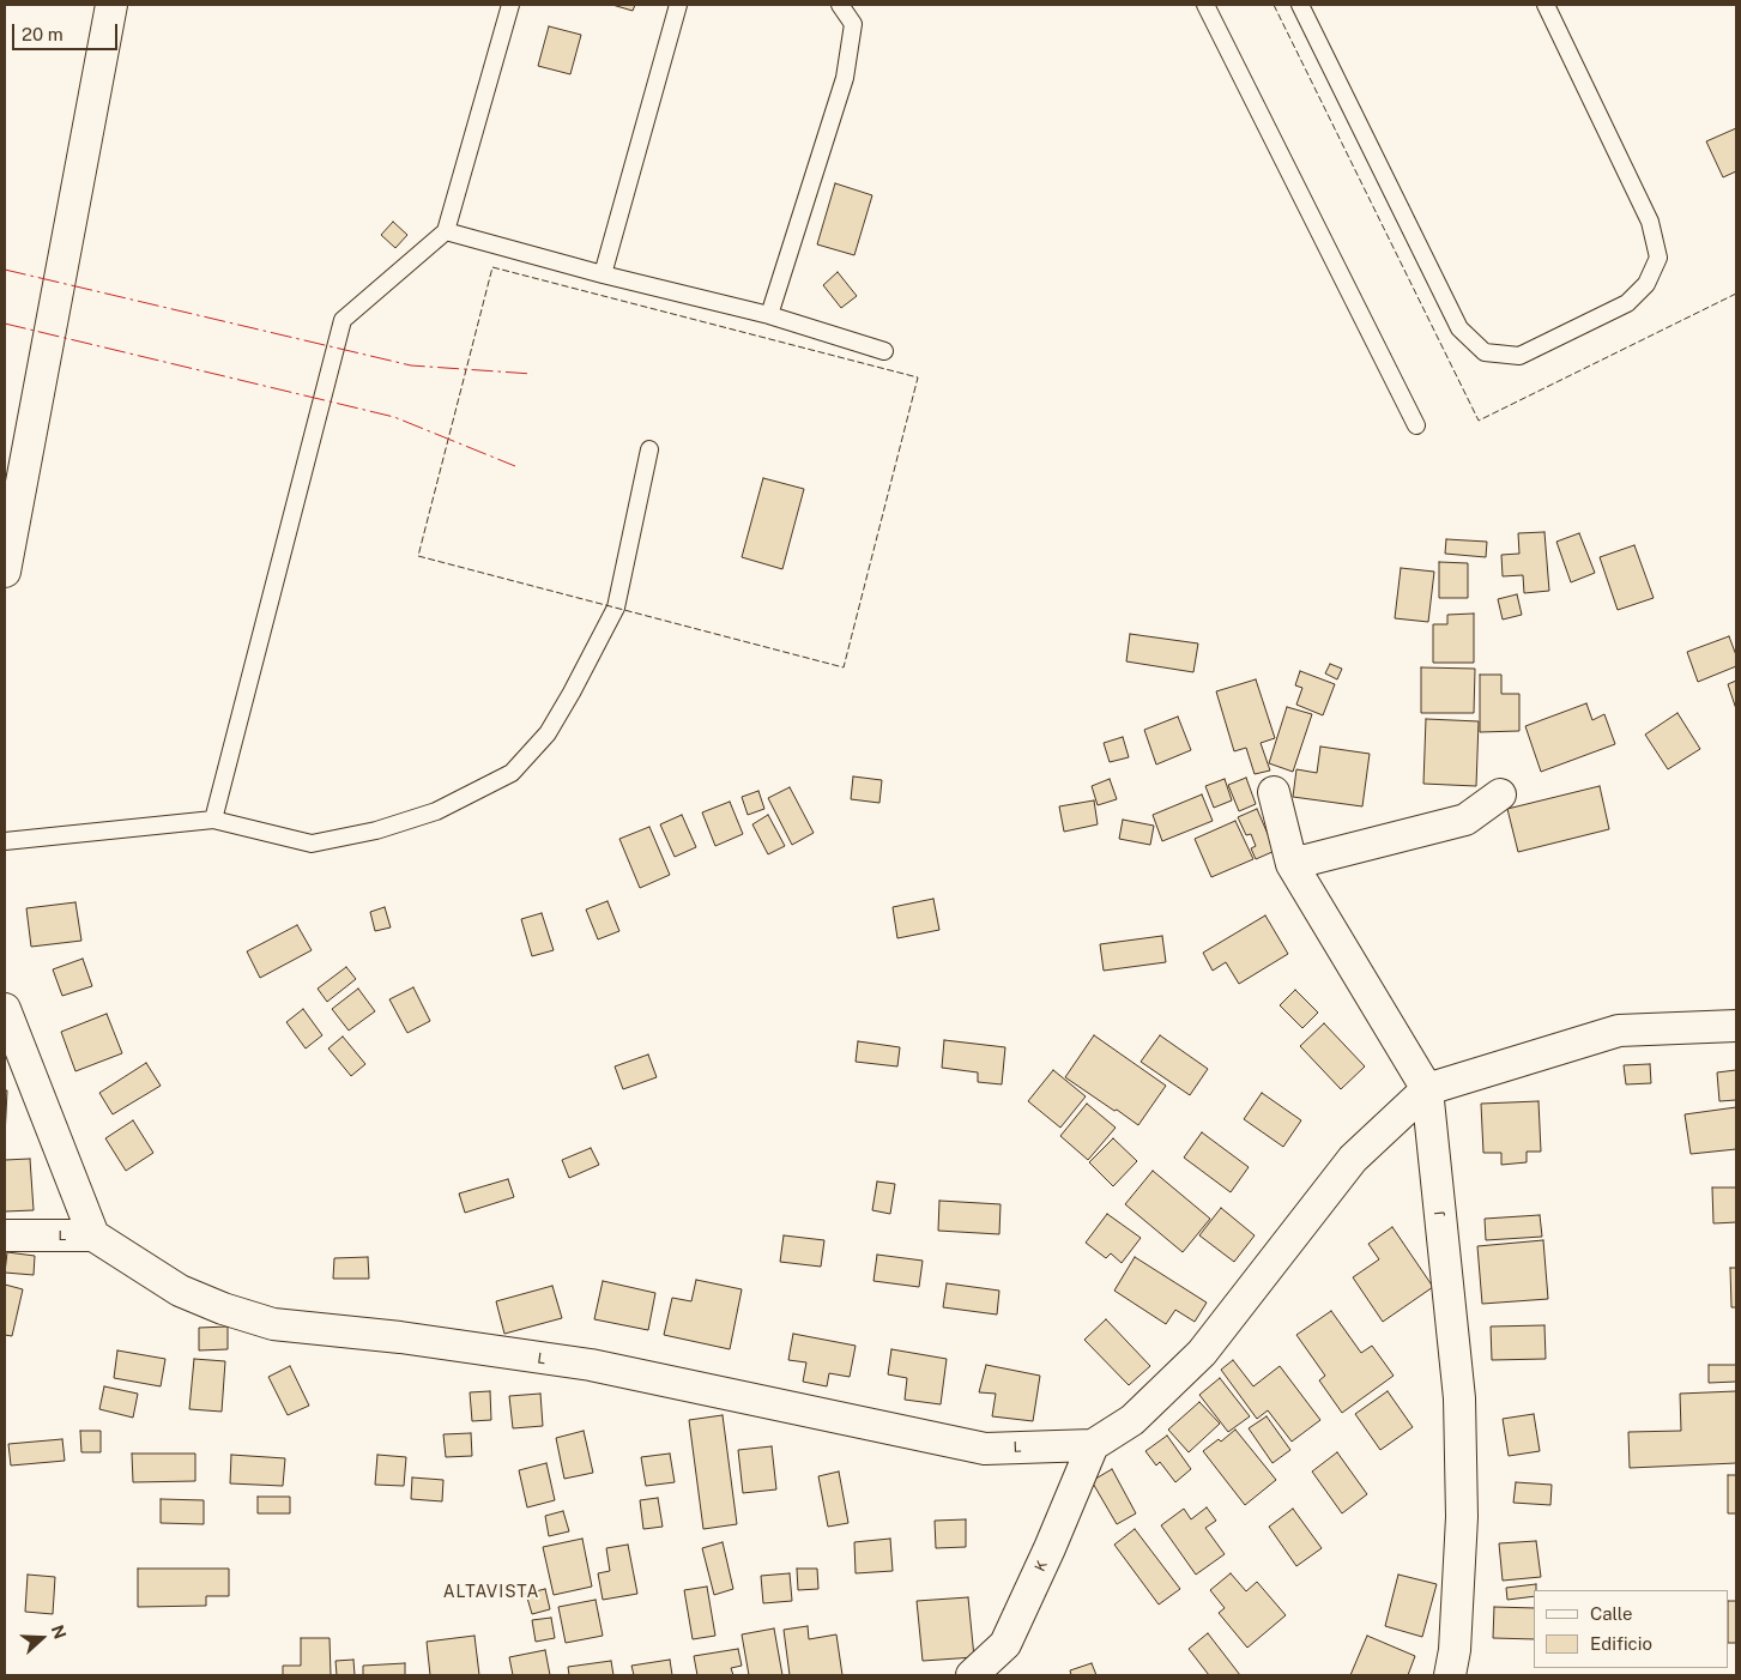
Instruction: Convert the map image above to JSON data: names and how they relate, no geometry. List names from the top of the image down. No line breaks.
{"streets":{"street":["J","L","K"]},"crossings":[["L","K"]],"districts":["ALTAVISTA"],"legend":["Calle","Edificio"],"scale_bar":"20 m","north":"right"}
